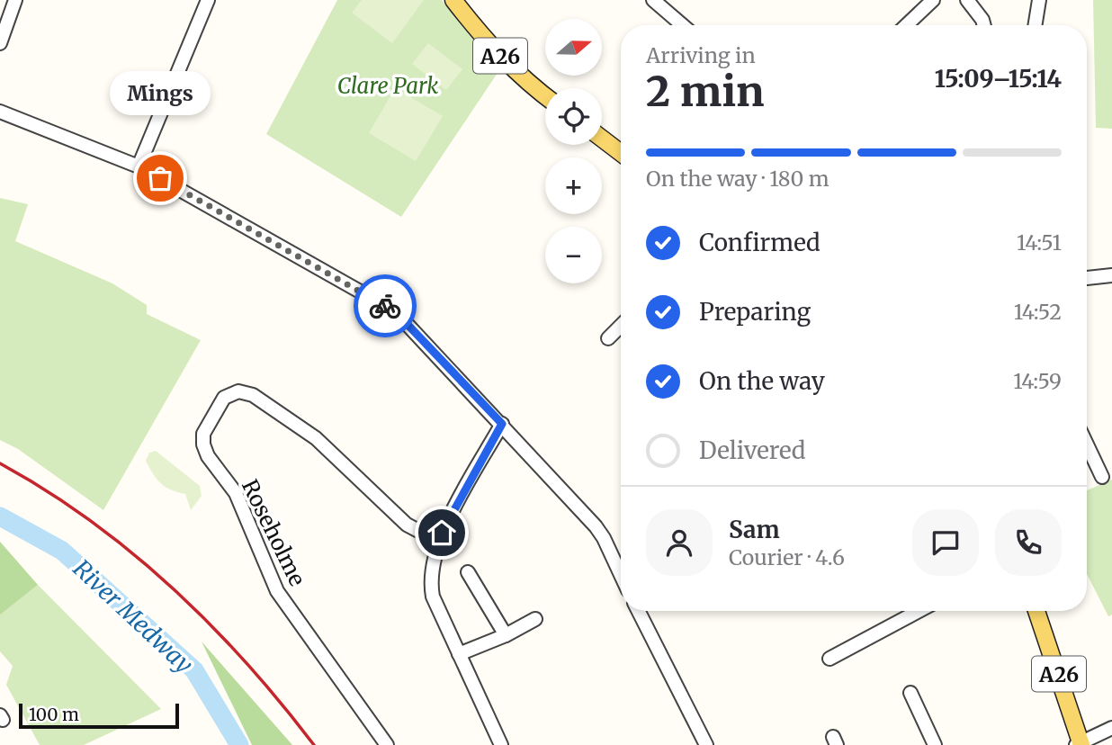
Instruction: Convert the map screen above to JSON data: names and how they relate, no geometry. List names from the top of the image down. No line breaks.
{"streets":{"main road":["A26"],"street":["Roseholme"]},"water":["River Medway"],"parks":["Clare Park"],"places":["Mings"],"scale_bar":"100 m","north":"right","page":{"map_buttons":["+","−"],"heading":["2 min","Arriving in","15:09–15:14"],"panel":["Sam","Courier · 4.6"],"bubble":"Mings","bar":"On the way · 180 m","list":[["Confirmed","14:51"],["Preparing","14:52"],["On the way","14:59"],"Delivered"],"scale":"100 m"}}
